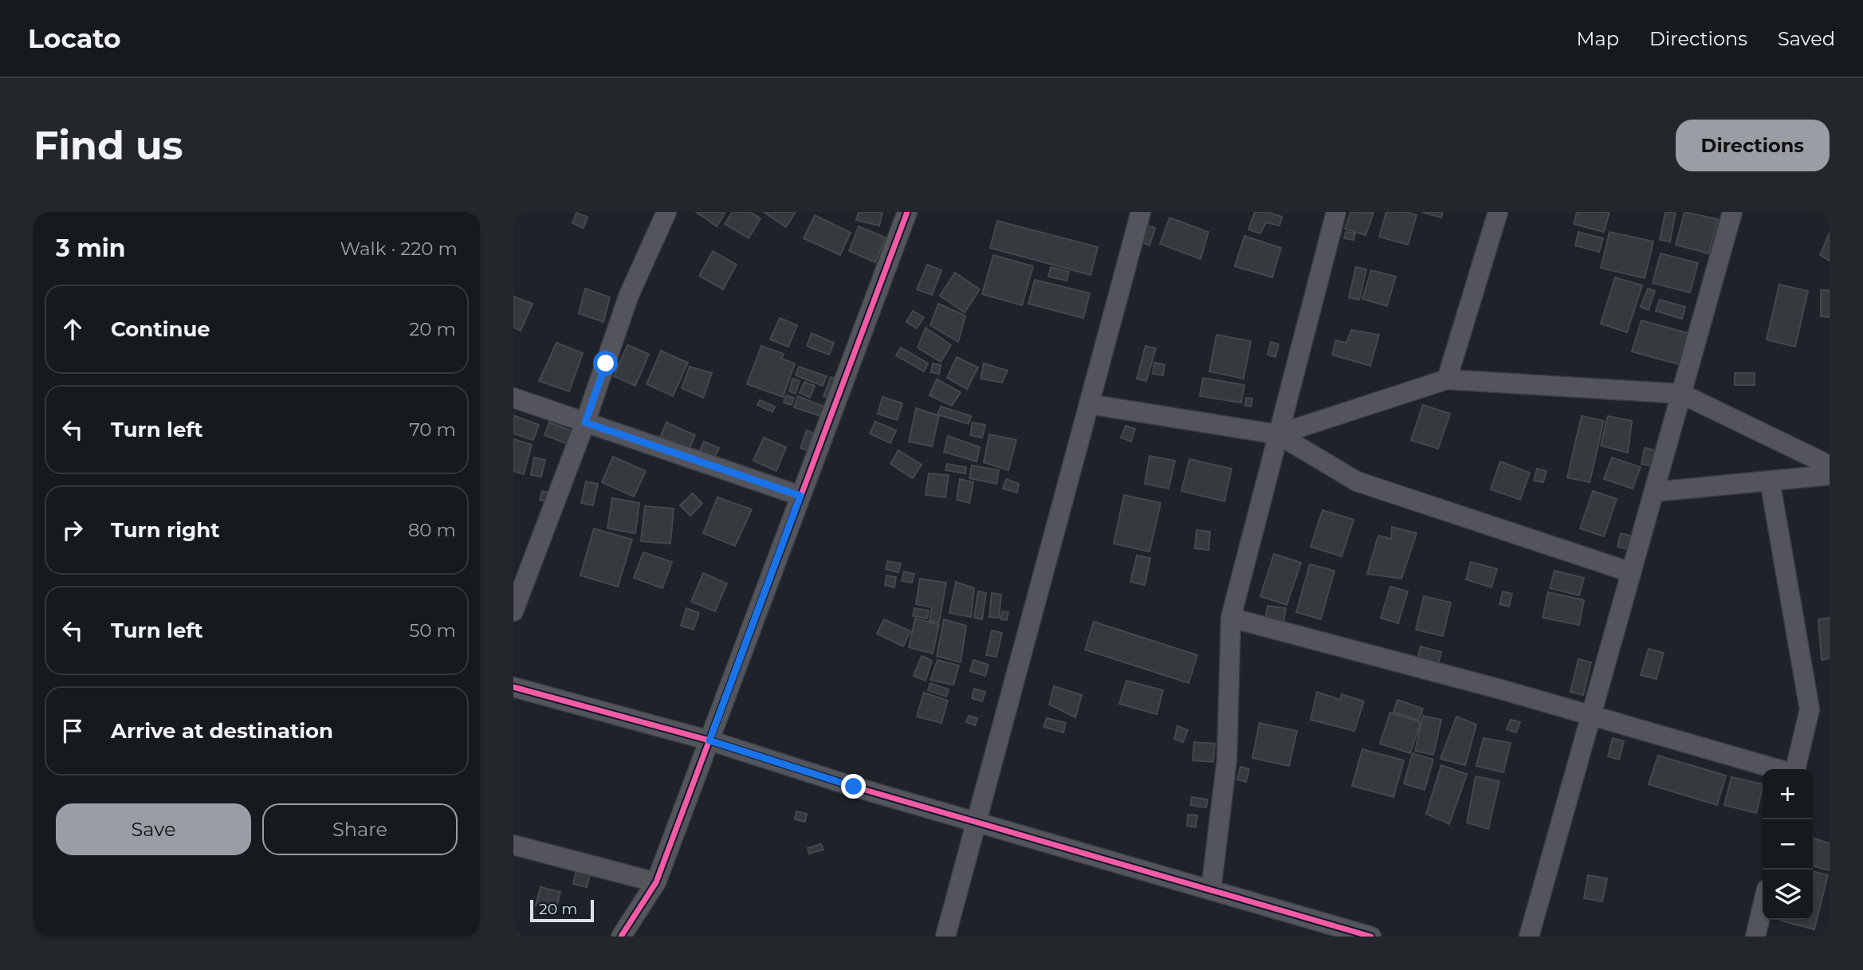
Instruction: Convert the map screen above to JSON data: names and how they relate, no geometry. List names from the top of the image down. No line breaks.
{"scale_bar":"20 m","page":{"header":"Locato","nav":["Map","Directions","Saved"],"buttons":["Directions",["Save","Share"]],"title":"Find us","heading":["3 min","Walk · 220 m"],"list":[["Continue","20 m"],["Turn left","70 m"],["Turn right","80 m"],["Turn left","50 m"],"Arrive at destination"],"map_buttons":["+","−"],"scale":"20 m"}}
